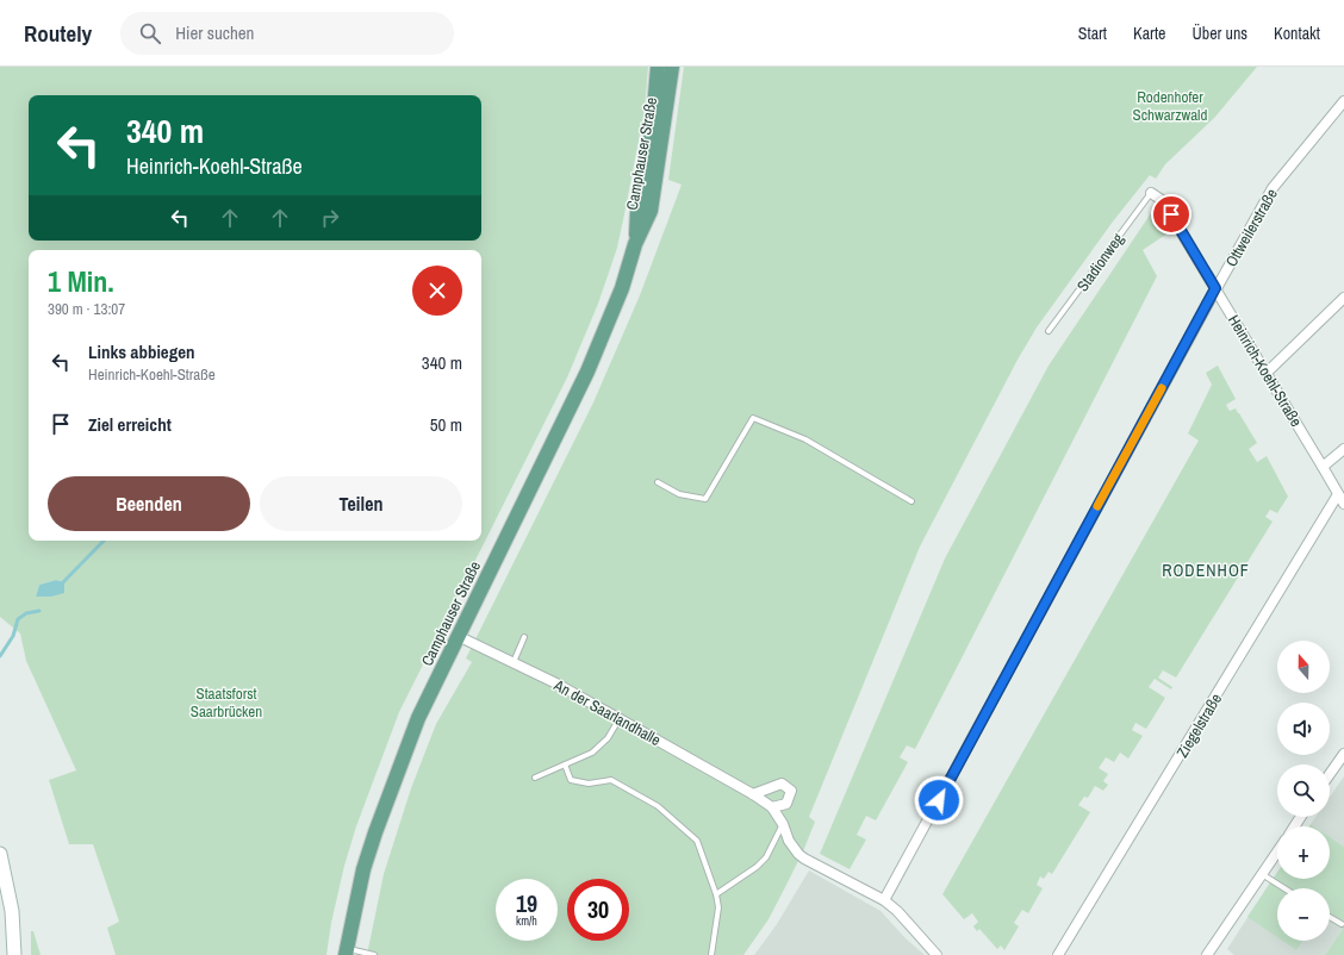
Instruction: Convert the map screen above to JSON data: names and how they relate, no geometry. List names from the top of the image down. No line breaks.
{"streets":{"main road":["Camphauser Straße"],"street":["Ottweilerstraße","Heinrich-Koehl-Straße","An der Saarlandhalle","Ziegelstraße"],"lane":["Stadionweg"]},"crossings":[["Camphauser Straße","An der Saarlandhalle"],["Ottweilerstraße","Heinrich-Koehl-Straße"],["Ottweilerstraße","An der Saarlandhalle"],["Stadionweg","Heinrich-Koehl-Straße"],["Heinrich-Koehl-Straße","Ziegelstraße"]],"districts":["RODENHOF"],"parks":["Rodenhofer Schwarzwald","Staatsforst Saarbrücken"],"north":"top","page":{"header":"Routely","search":"Hier suchen","nav":["Start","Karte","Über uns","Kontakt"],"turn":["340 m","Heinrich-Koehl-Straße"],"heading":["1 Min.","390 m · 13:07"],"list":[{"name":"Links abbiegen","note":"Heinrich-Koehl-Straße","value":"340 m"},{"name":"Ziel erreicht","value":"50 m"}],"buttons":["Beenden","Teilen"],"map_buttons":["+","−"],"speed":"19 km/h","limit":"30"}}
